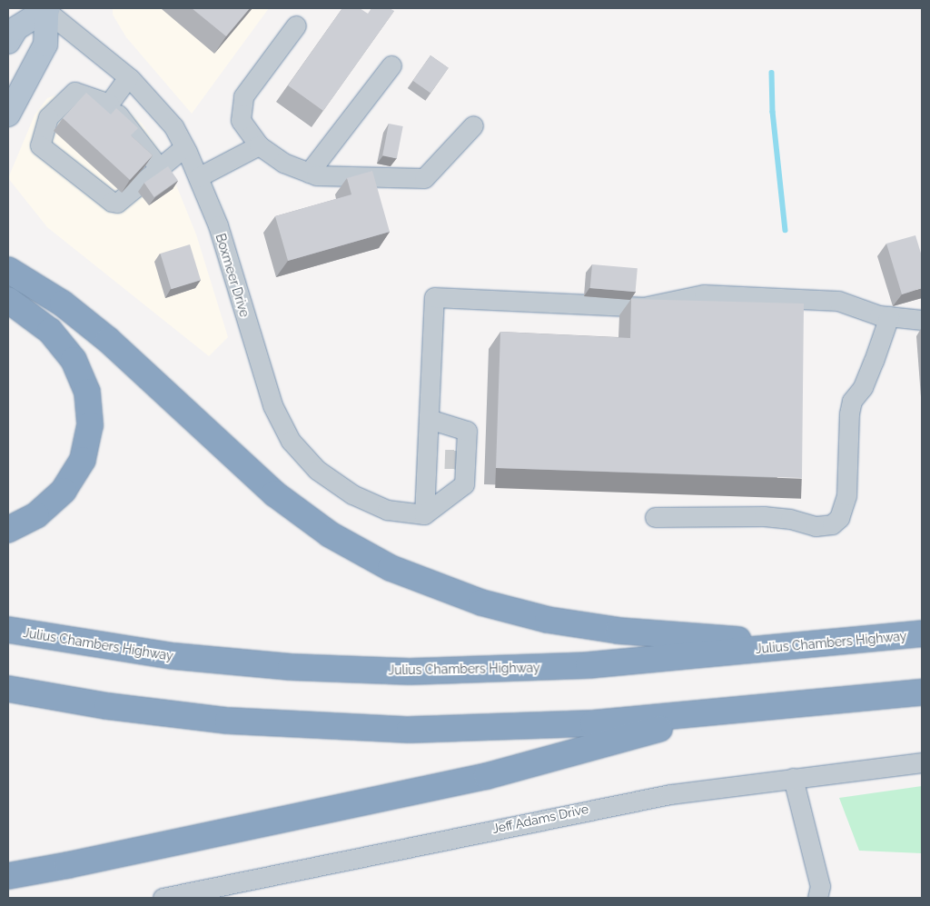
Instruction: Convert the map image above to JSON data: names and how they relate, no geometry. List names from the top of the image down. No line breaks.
{"streets":{"highway":["Julius Chambers Highway"],"street":["Boxmeer Drive","Jeff Adams Drive"]}}
